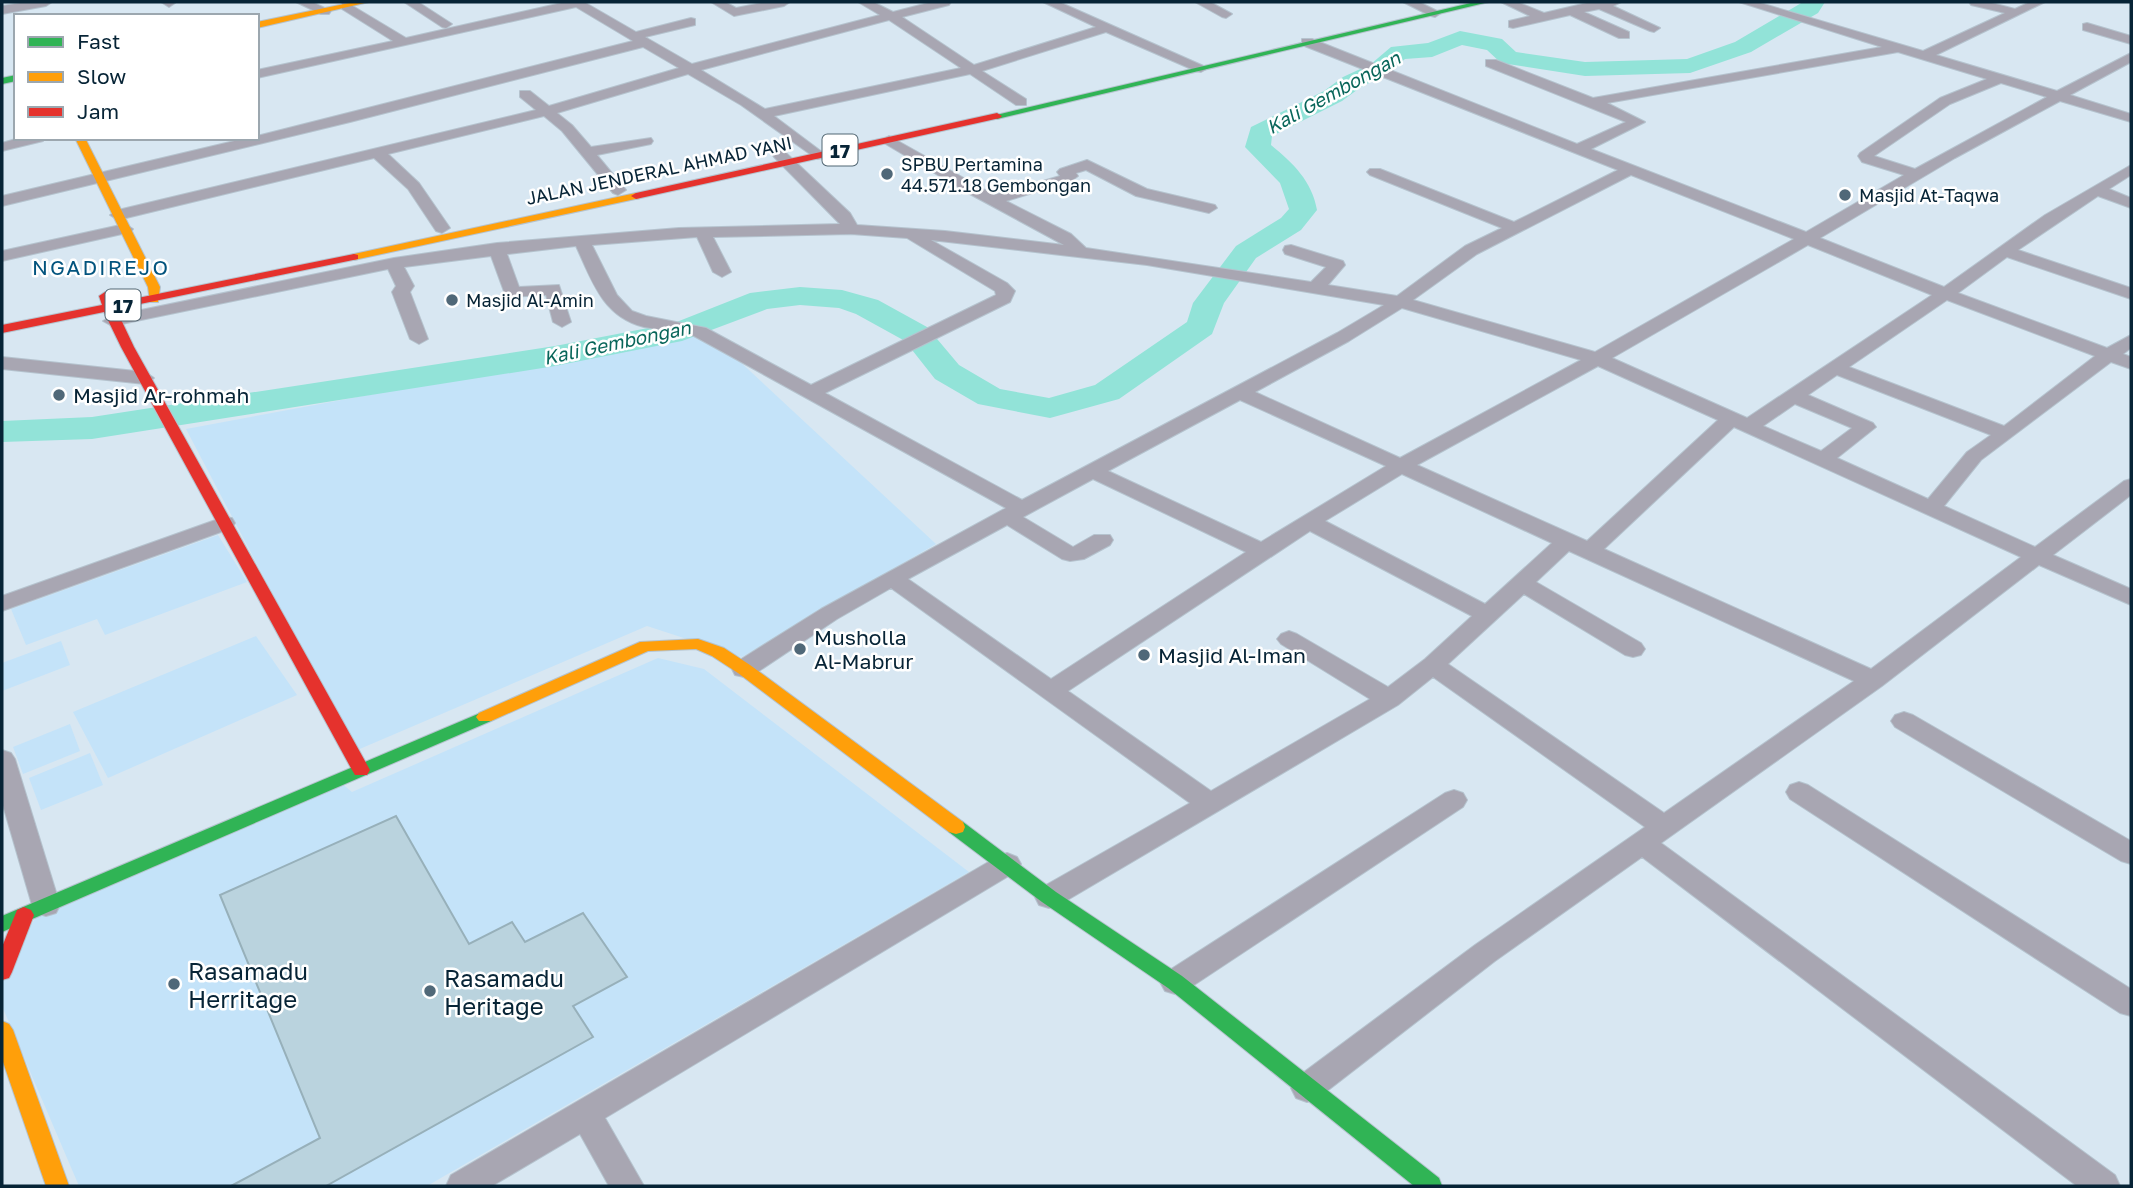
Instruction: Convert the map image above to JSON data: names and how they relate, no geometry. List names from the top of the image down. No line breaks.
{"streets":{"main road":["17","JALAN JENDERAL AHMAD YANI"]},"districts":["NGADIREJO"],"water":["Kali Gembongan"],"places":["SPBU Pertamina 44.571.18 Gembongan","Masjid At-Taqwa","Masjid Al-Amin","Masjid Ar-rohmah","Musholla Al-Mabrur","Masjid Al-Iman","Rasamadu Herritage","Rasamadu Heritage"],"legend":["Fast","Slow","Jam"]}
